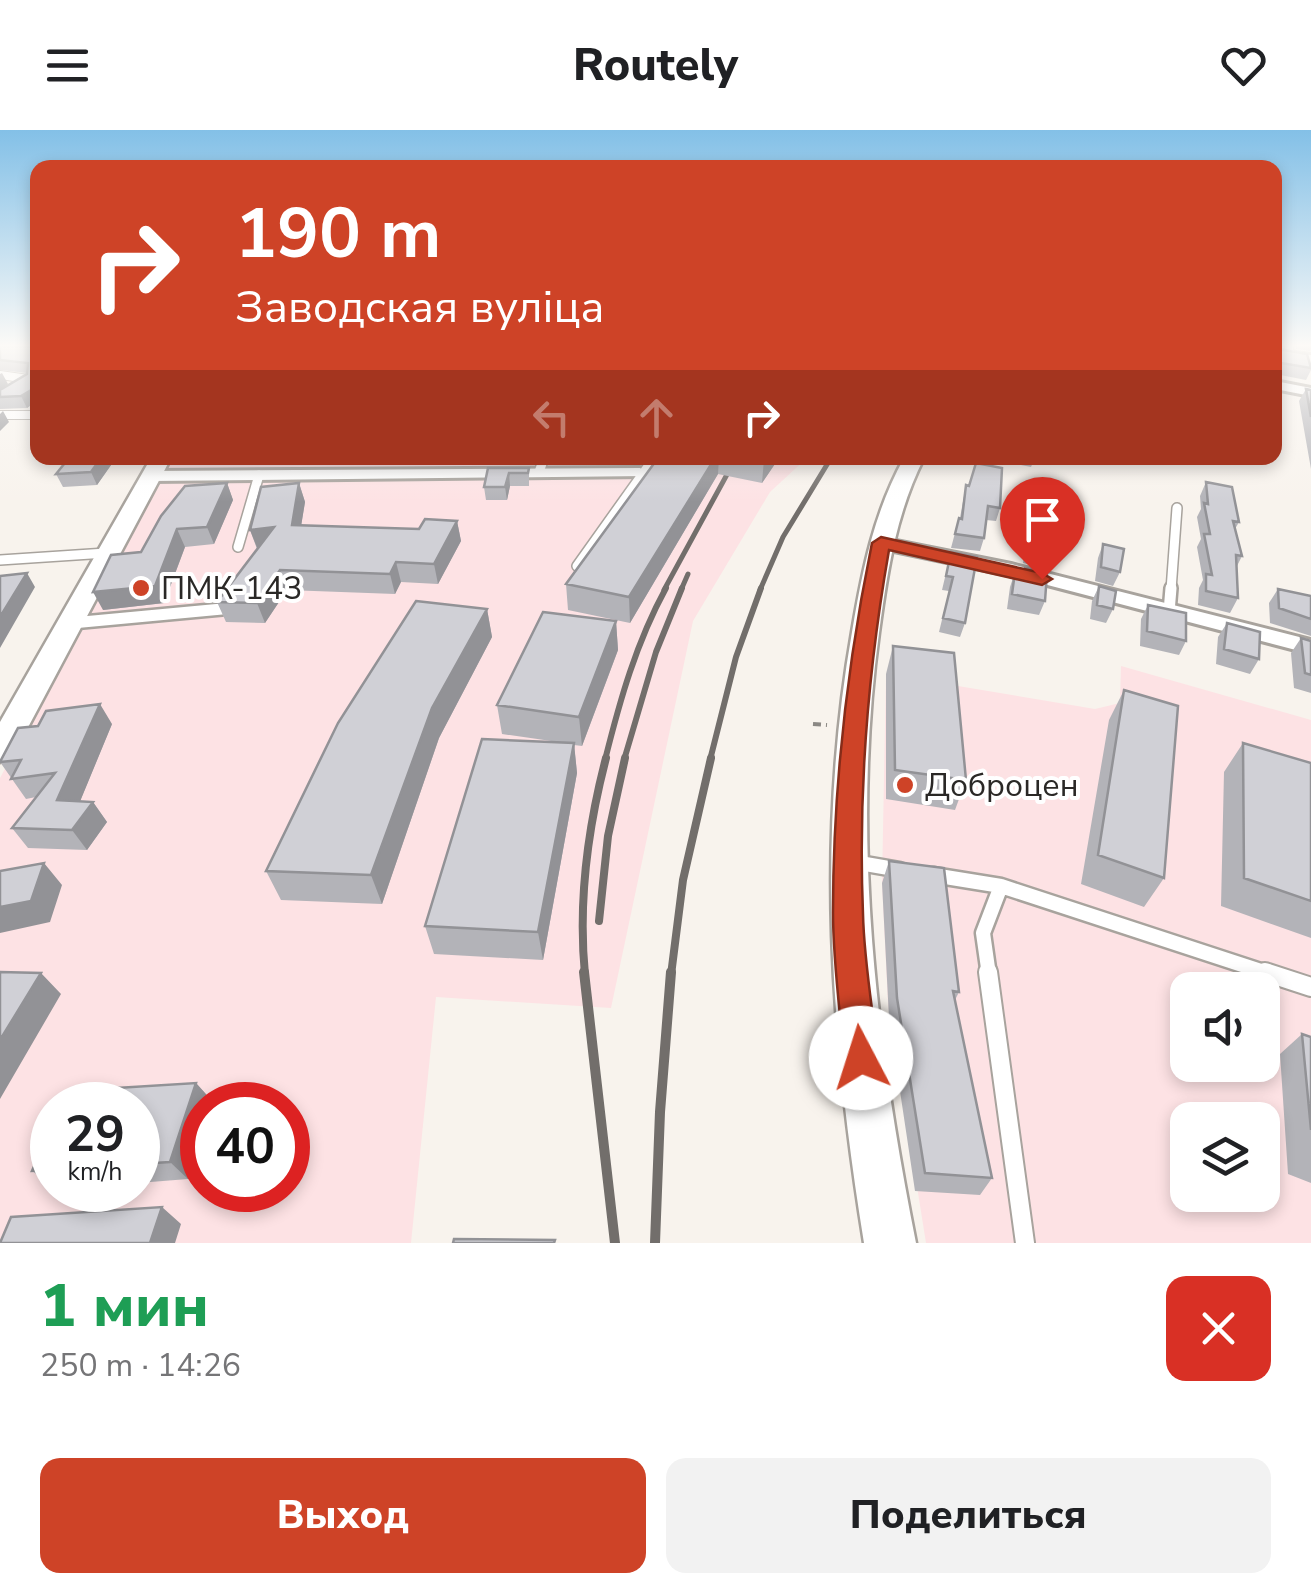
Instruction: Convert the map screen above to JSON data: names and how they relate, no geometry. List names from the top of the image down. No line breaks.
{"places":["ПМК-143","Доброцен"],"page":{"header":"Routely","turn":["190 m","Заводская вуліца"],"speed":"29 km/h","limit":"40","heading":["1 мин","250 m · 14:26"],"buttons":["Выход","Поделиться"]}}
